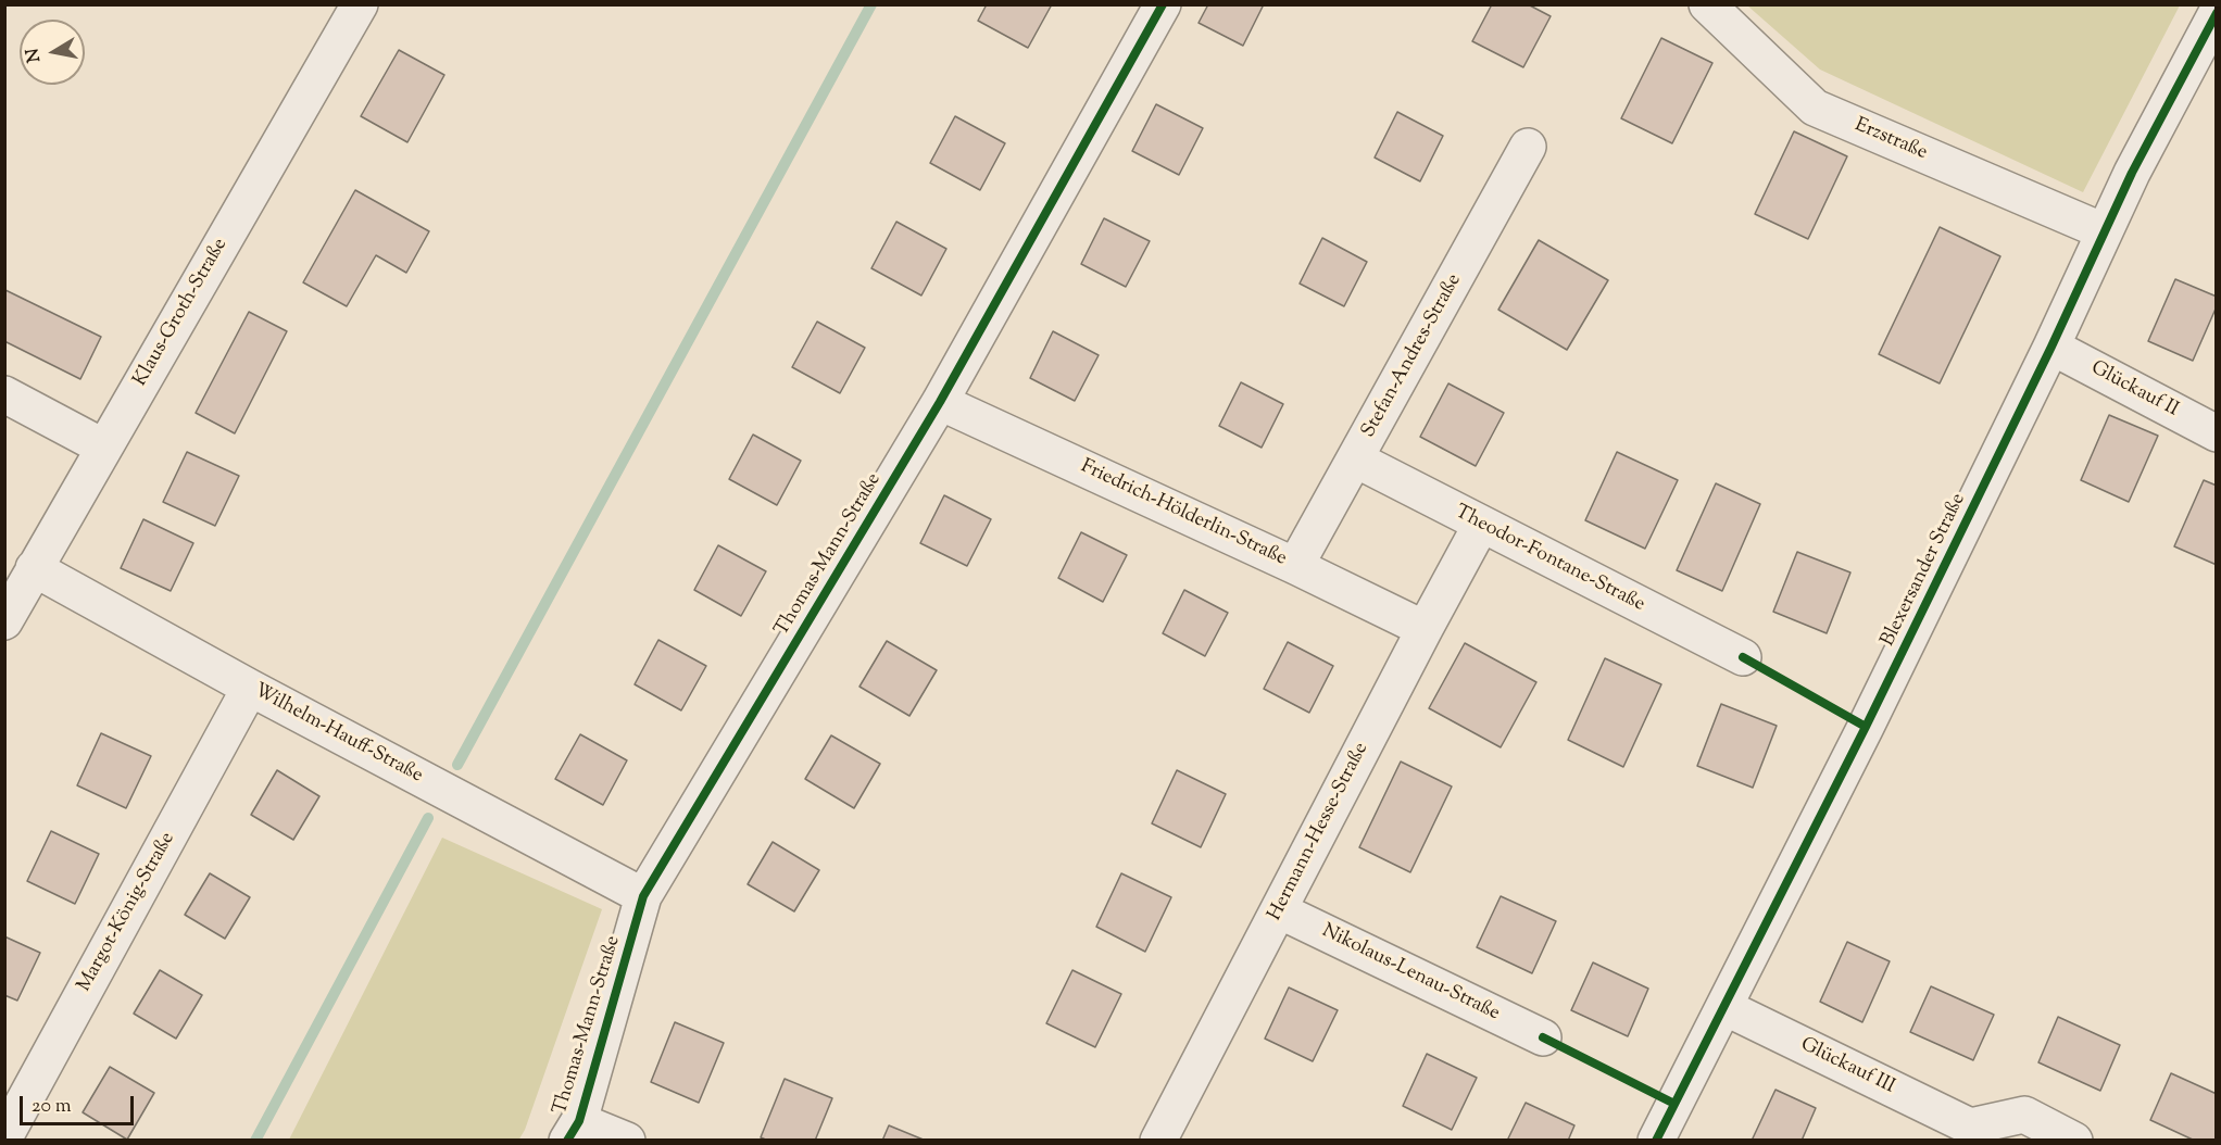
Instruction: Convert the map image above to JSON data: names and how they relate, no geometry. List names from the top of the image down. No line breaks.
{"streets":{"street":["Erzstraße","Klaus-Groth-Straße","Stefan-Andres-Straße","Glückauf II","Friedrich-Hölderlin-Straße","Thomas-Mann-Straße","Theodor-Fontane-Straße","Blexersander Straße","Wilhelm-Hauff-Straße","Hermann-Hesse-Straße","Margot-König-Straße","Nikolaus-Lenau-Straße","Glückauf III"]},"crossings":[["Erzstraße","Blexersander Straße"],["Klaus-Groth-Straße","Wilhelm-Hauff-Straße"],["Stefan-Andres-Straße","Friedrich-Hölderlin-Straße"],["Stefan-Andres-Straße","Theodor-Fontane-Straße"],["Glückauf II","Blexersander Straße"],["Friedrich-Hölderlin-Straße","Thomas-Mann-Straße"],["Friedrich-Hölderlin-Straße","Hermann-Hesse-Straße"],["Thomas-Mann-Straße","Wilhelm-Hauff-Straße"],["Theodor-Fontane-Straße","Hermann-Hesse-Straße"],["Blexersander Straße","Glückauf III"],["Wilhelm-Hauff-Straße","Margot-König-Straße"],["Hermann-Hesse-Straße","Nikolaus-Lenau-Straße"]],"scale_bar":"20 m","north":"left"}
